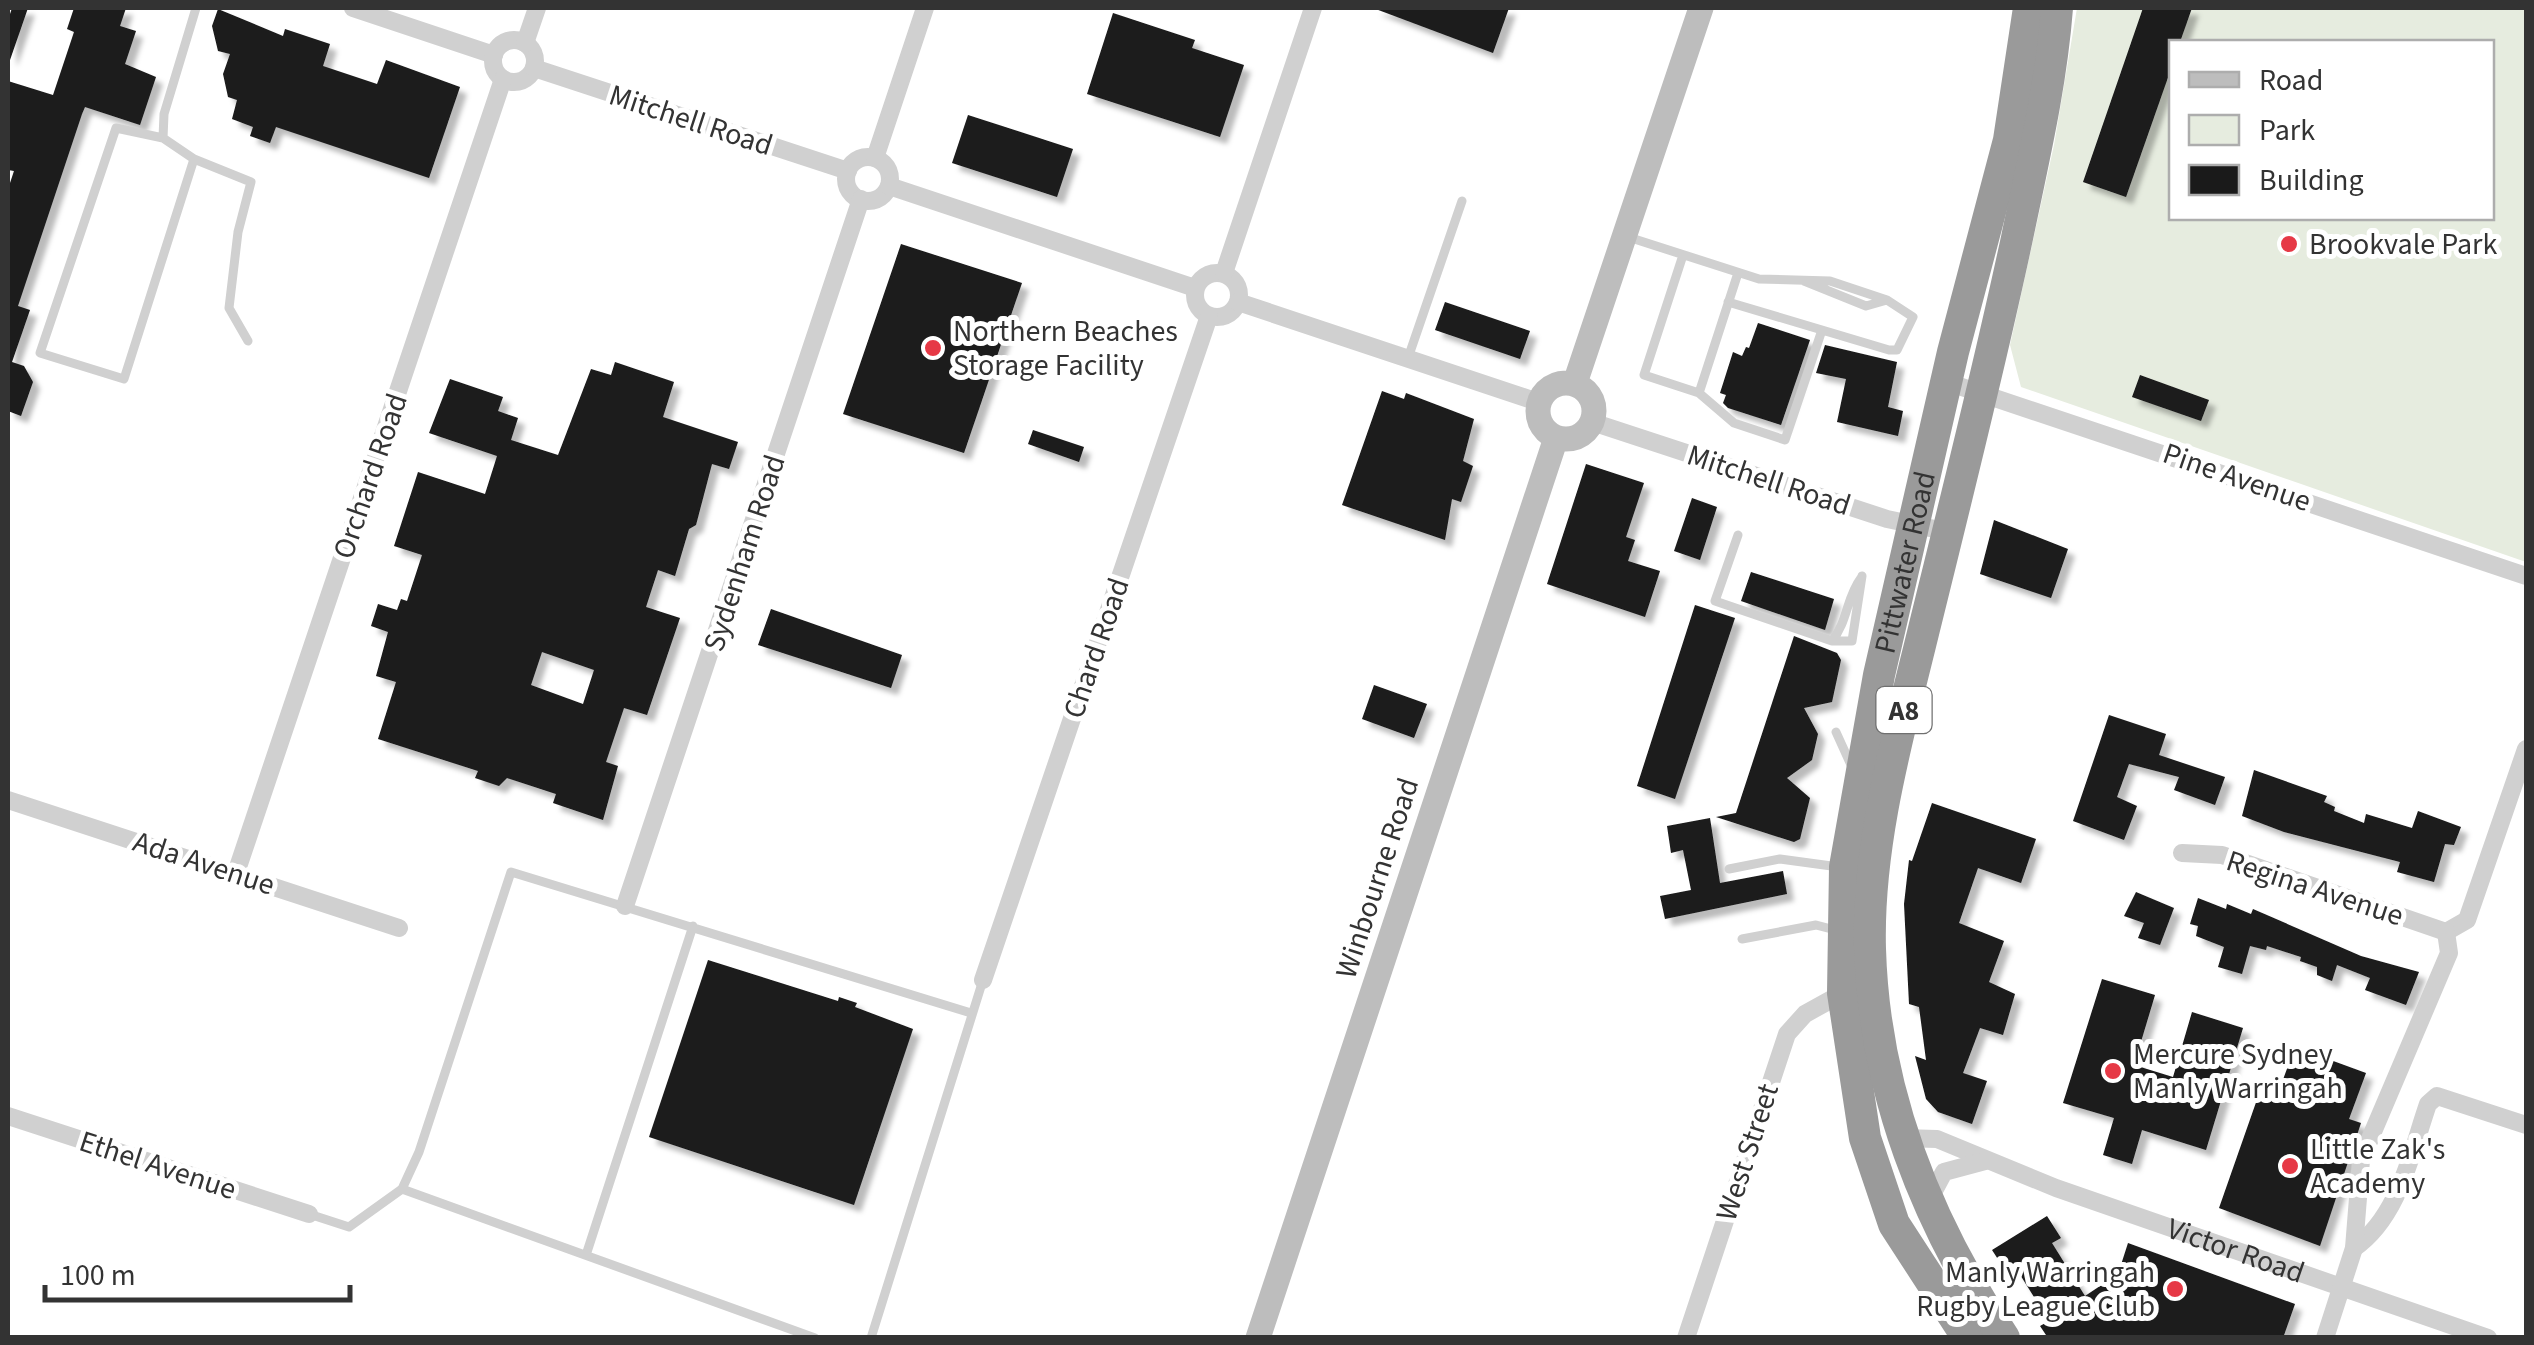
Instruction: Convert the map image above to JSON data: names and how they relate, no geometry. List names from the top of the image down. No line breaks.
{"streets":{"highway":["Pittwater Road","A8"],"main road":["Winbourne Road"],"street":["Mitchell Road","Orchard Road","Pine Avenue","Sydenham Road","Chard Road","Ada Avenue","Regina Avenue","West Street","Ethel Avenue","Victor Road"]},"crossings":[["Mitchell Road","Orchard Road"],["Mitchell Road","Sydenham Road"],["Mitchell Road","Pittwater Road"],["Mitchell Road","Winbourne Road"],["Orchard Road","Ada Avenue"],["Pine Avenue","Pittwater Road"],["Pittwater Road","West Street"],["Pittwater Road","Victor Road"]],"places":["Brookvale Park","Northern Beaches Storage Facility","Mercure Sydney Manly Warringah","Little Zak's Academy","Manly Warringah Rugby League Club"],"legend":["Road","Park","Building"],"scale_bar":"100 m"}
